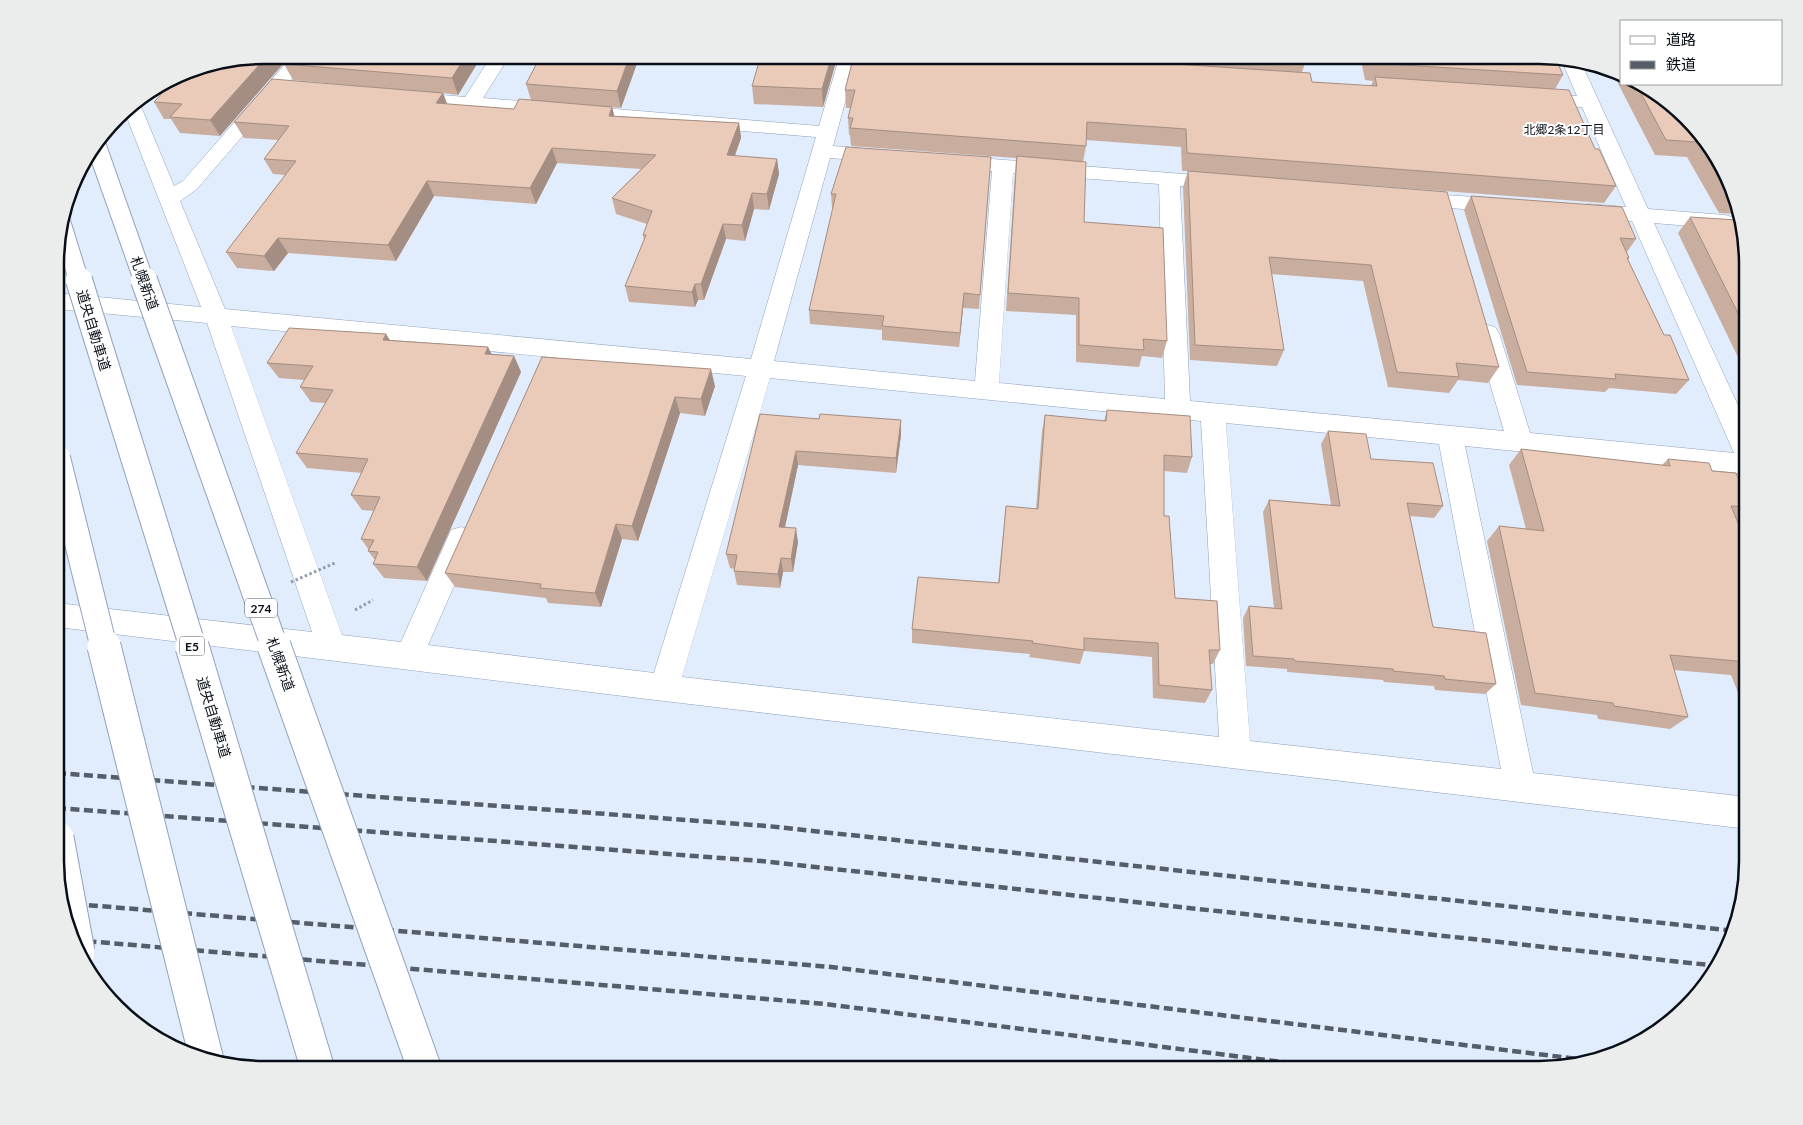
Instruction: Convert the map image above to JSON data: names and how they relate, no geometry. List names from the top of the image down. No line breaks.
{"streets":{"main road":["札幌新道","道央自動車道","274","E5"]},"districts":["北郷2条12丁目"],"legend":["道路","鉄道"]}
